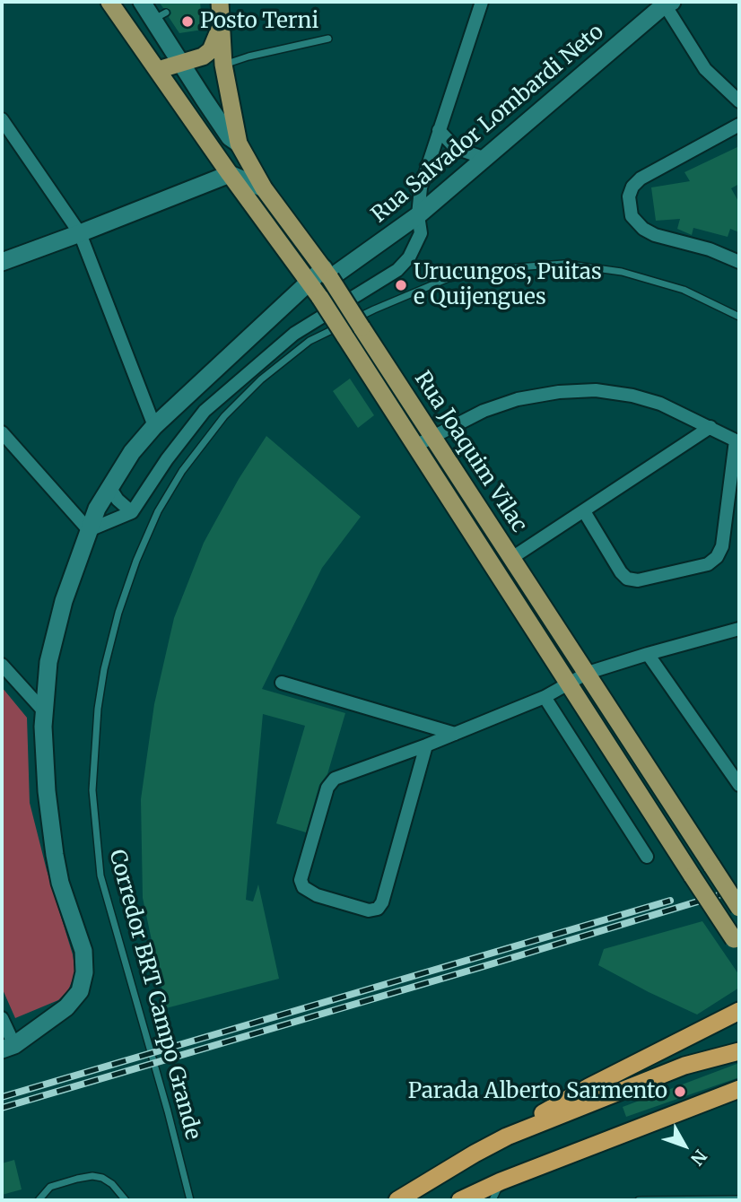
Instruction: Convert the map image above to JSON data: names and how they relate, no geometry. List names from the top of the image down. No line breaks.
{"streets":{"main road":["Rua Salvador Lombardi Neto","Rua Joaquim Vilac"],"lane":["Corredor BRT Campo Grande"]},"crossings":[["Rua Salvador Lombardi Neto","Rua Joaquim Vilac"]],"places":["Posto Terni","Urucungos, Puitas e Quijengues","Parada Alberto Sarmento"],"north":"bottom right"}
